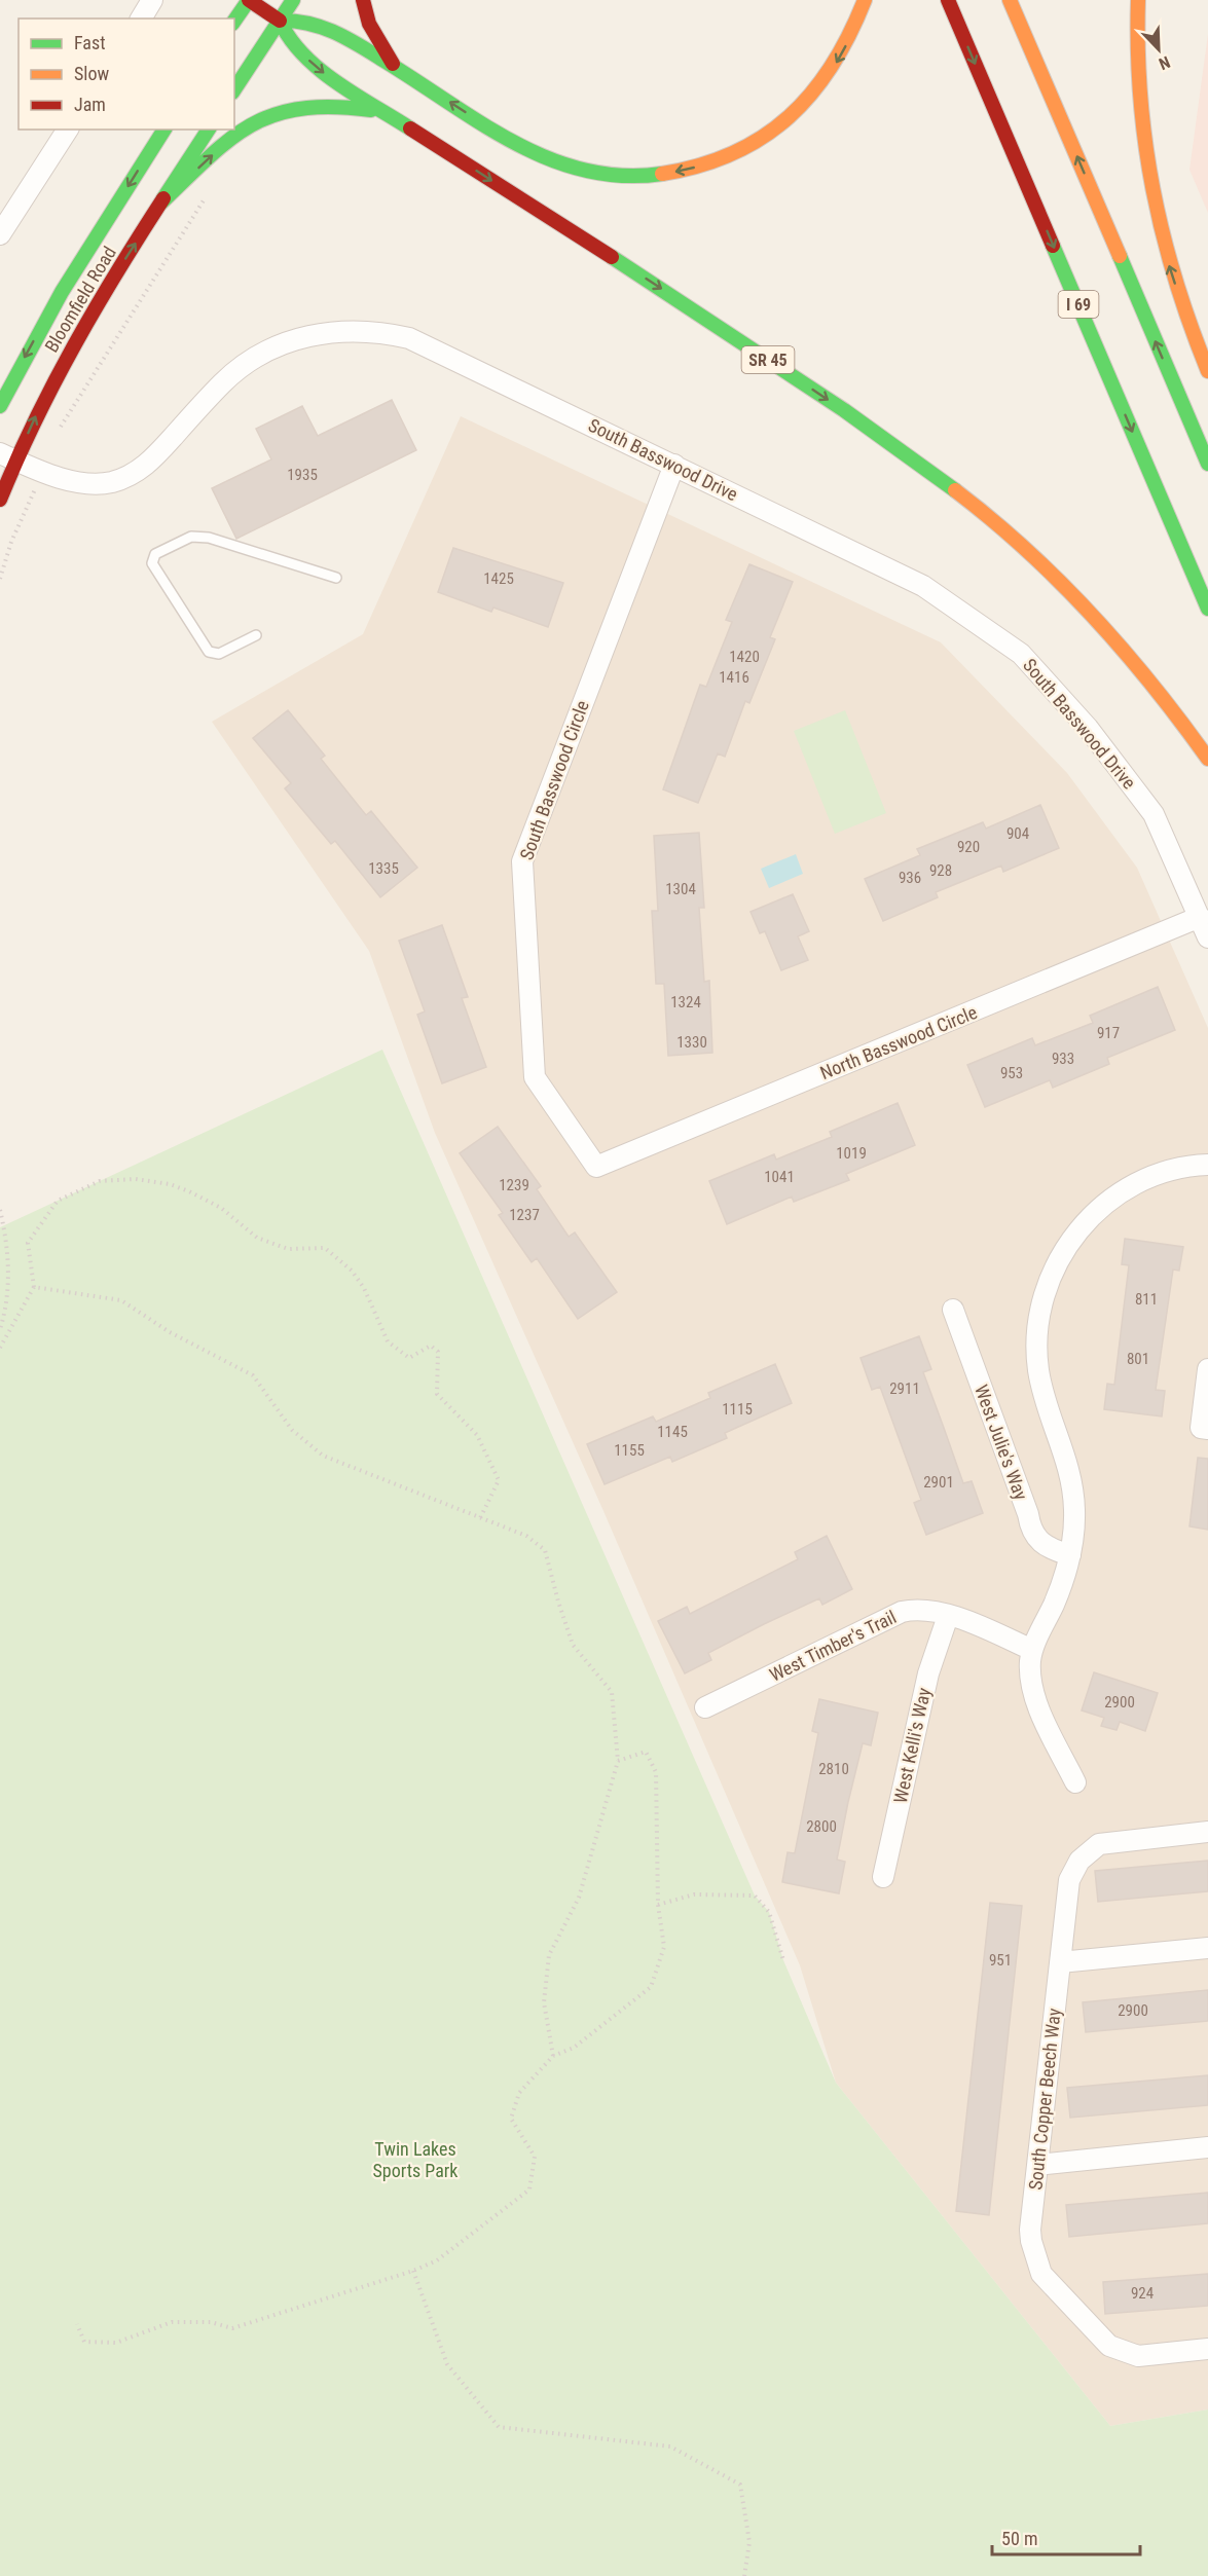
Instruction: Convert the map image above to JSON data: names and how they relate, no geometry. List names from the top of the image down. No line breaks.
{"streets":{"main road":["Bloomfield Road","I 69","SR 45"],"street":["South Basswood Drive","South Basswood Circle","North Basswood Circle","West Julie's Way","West Timber's Trail","West Kelli's Way","South Copper Beech Way"]},"crossings":[["Bloomfield Road","South Basswood Drive"],["South Basswood Drive","South Basswood Circle"],["South Basswood Drive","North Basswood Circle"],["South Basswood Circle","North Basswood Circle"],["West Timber's Trail","West Kelli's Way"]],"parks":["Twin Lakes Sports Park"],"house_numbers":["1935","1425","1420","1416","904","920","1335","928","936","1304","1324","917","1330","933","953","1019","1041","1239","1237","811","801","2911","1115","1145","1155","2901","2900","2810","2800","951","2900","924"],"legend":["Fast","Slow","Jam"],"scale_bar":"50 m","north":"bottom right"}
